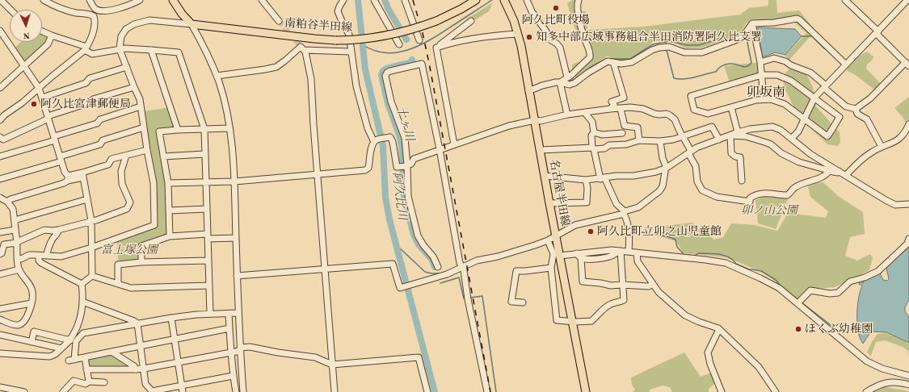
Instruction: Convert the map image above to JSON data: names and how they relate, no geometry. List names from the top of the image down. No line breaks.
{"streets":{"main road":["南粕谷半田線","名古屋半田線"]},"districts":["卯坂南"],"water":["十ヶ川","阿久比川"],"parks":["卯ノ山公園","富士塚公園"],"places":["阿久比町役場","知多中部広域事務組合半田消防署阿久比支署","阿久比宮津郵便局","阿久比町立卯之山児童館","ほくぶ幼稚園"],"north":"bottom"}
